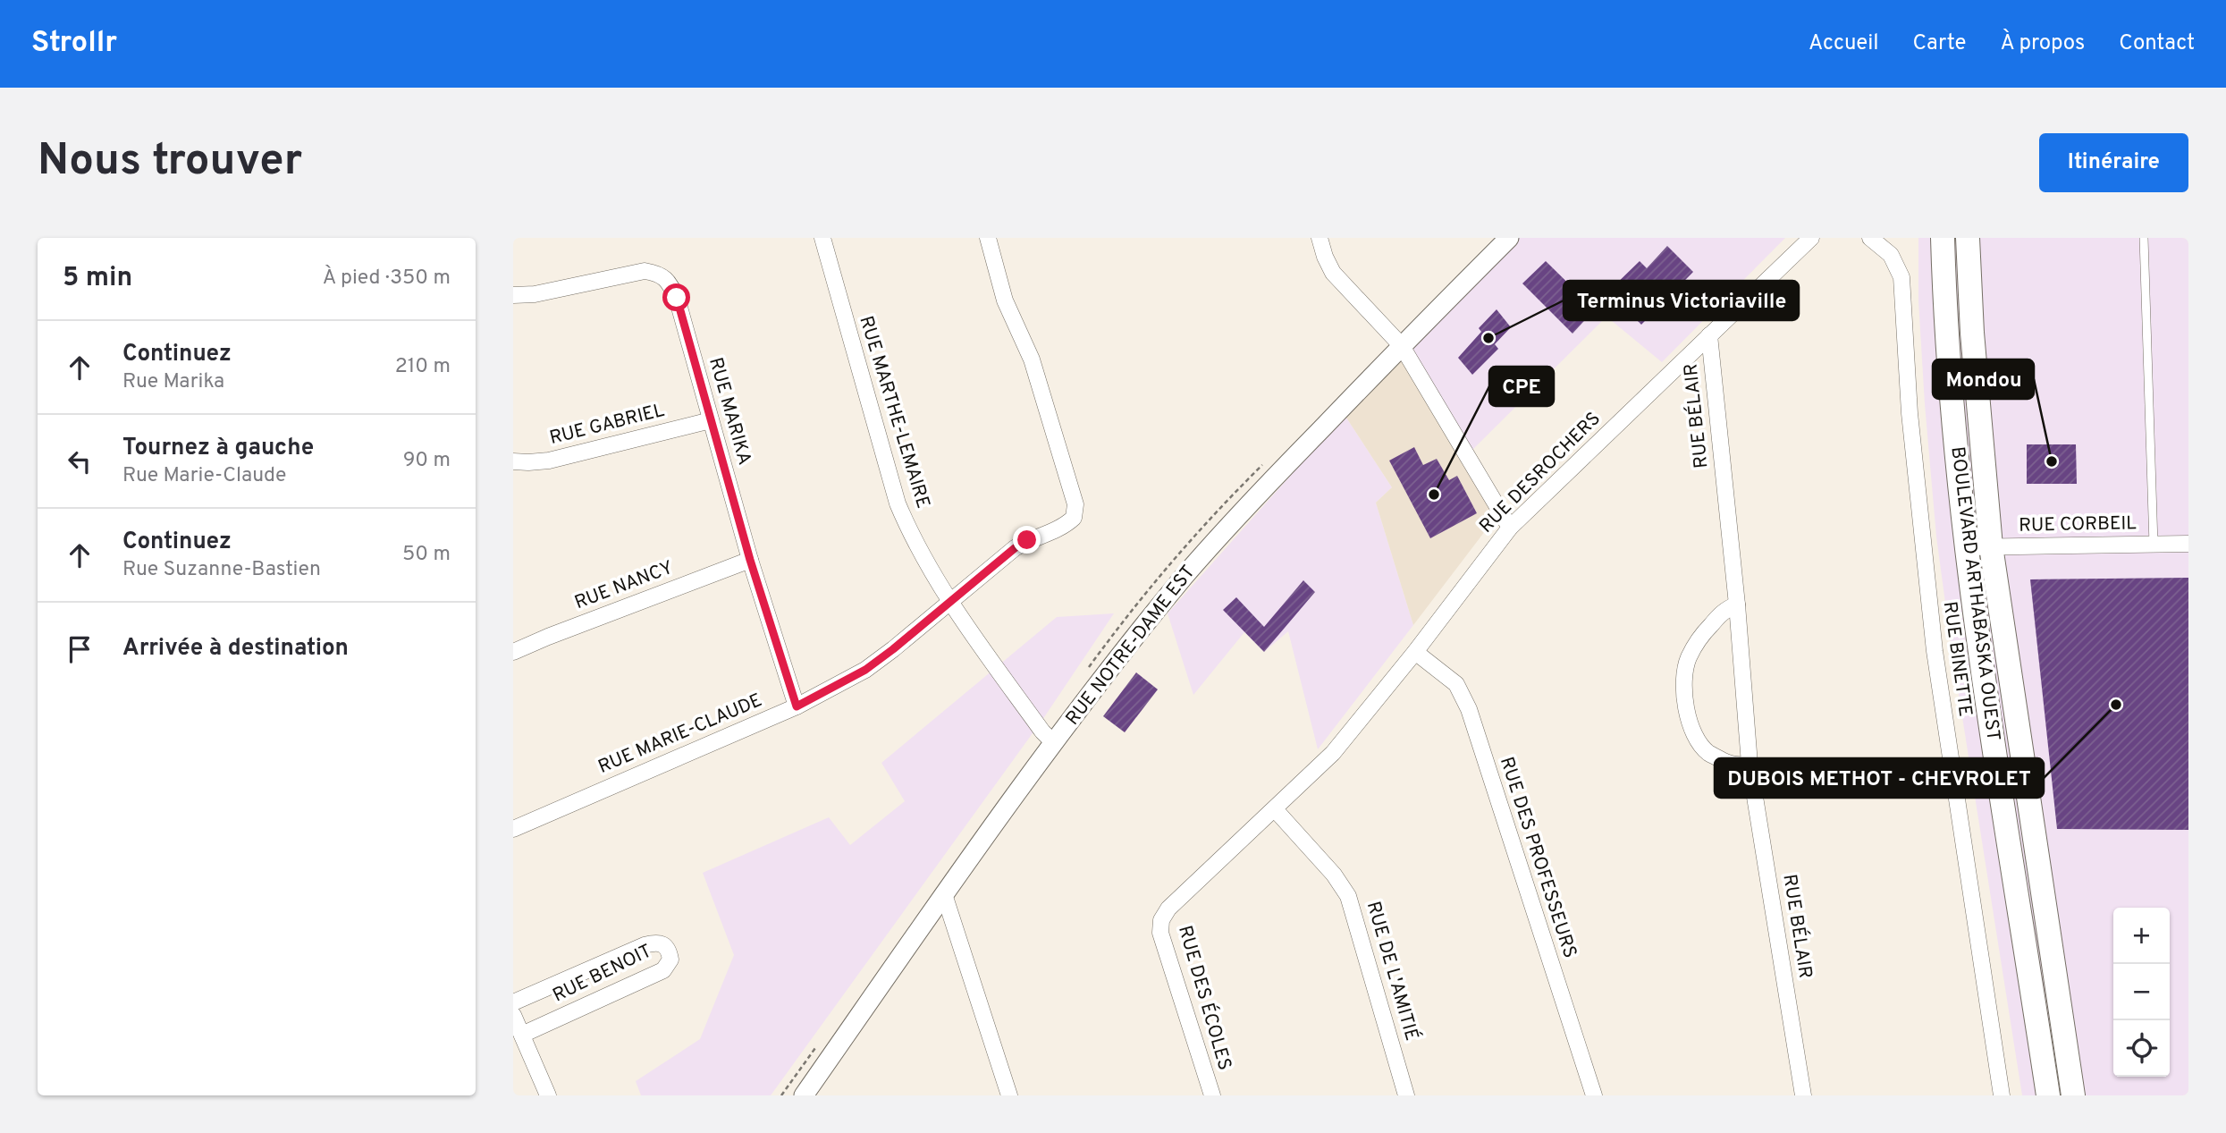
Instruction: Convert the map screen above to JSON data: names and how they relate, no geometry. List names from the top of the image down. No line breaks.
{"streets":{"main road":["BOULEVARD ARTHABASKA OUEST"],"street":["RUE MARIKA","RUE MARTHE-LEMAIRE","RUE BÉLAIR","RUE GABRIEL","RUE DESROCHERS","RUE CORBEIL","RUE NANCY","RUE NOTRE-DAME EST","RUE BINETTE","RUE MARIE-CLAUDE","RUE DES PROFESSEURS","RUE DE L'AMITIÉ","RUE BENOIT","RUE DES ÉCOLES"]},"crossings":[["RUE MARIKA","RUE GABRIEL"],["RUE MARIKA","RUE NANCY"],["RUE MARIKA","RUE MARIE-CLAUDE"],["RUE MARTHE-LEMAIRE","RUE NOTRE-DAME EST"],["RUE MARTHE-LEMAIRE","RUE MARIE-CLAUDE"],["RUE BÉLAIR","RUE DESROCHERS"],["RUE DESROCHERS","RUE DES PROFESSEURS"],["RUE DESROCHERS","RUE DE L'AMITIÉ"],["RUE DESROCHERS","RUE DES ÉCOLES"],["RUE CORBEIL","BOULEVARD ARTHABASKA OUEST"],["RUE DE L'AMITIÉ","RUE DES ÉCOLES"]],"places":["Terminus Victoriaville","Mondou","CPE","DUBOIS METHOT - CHEVROLET"],"page":{"header":"Strollr","nav":["Accueil","Carte","À propos","Contact"],"buttons":"Itinéraire","title":"Nous trouver","heading":["5 min","À pied · 350 m"],"list":[["Continuez","Rue Marika","210 m"],["Tournez à gauche","Rue Marie-Claude","90 m"],["Continuez","Rue Suzanne-Bastien","50 m"],"Arrivée à destination"],"map_buttons":["+","−"]}}
